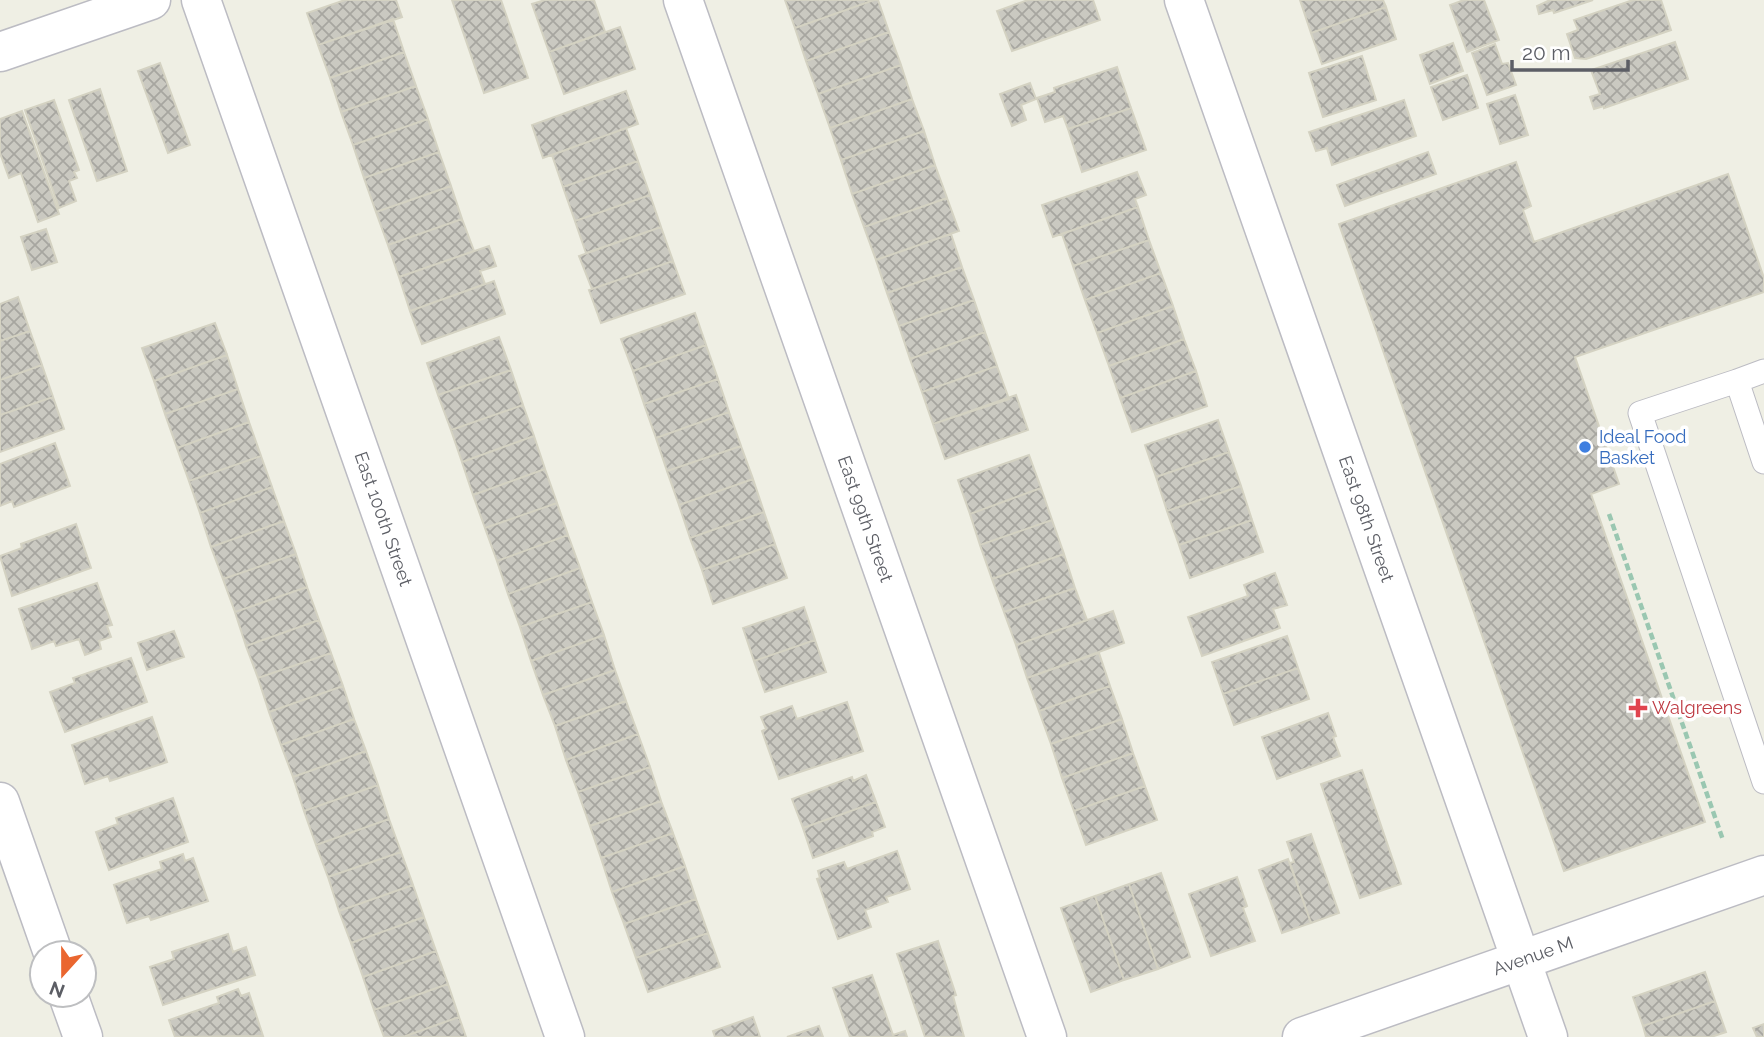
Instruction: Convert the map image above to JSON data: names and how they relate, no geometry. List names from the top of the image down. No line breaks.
{"streets":{"street":["East 99th Street","East 98th Street","East 100th Street","Avenue M"]},"crossings":[["East 98th Street","Avenue M"]],"places":{"other":["Ideal Food Basket"],"health":["Walgreens"]},"scale_bar":"20 m","north":"bottom"}
